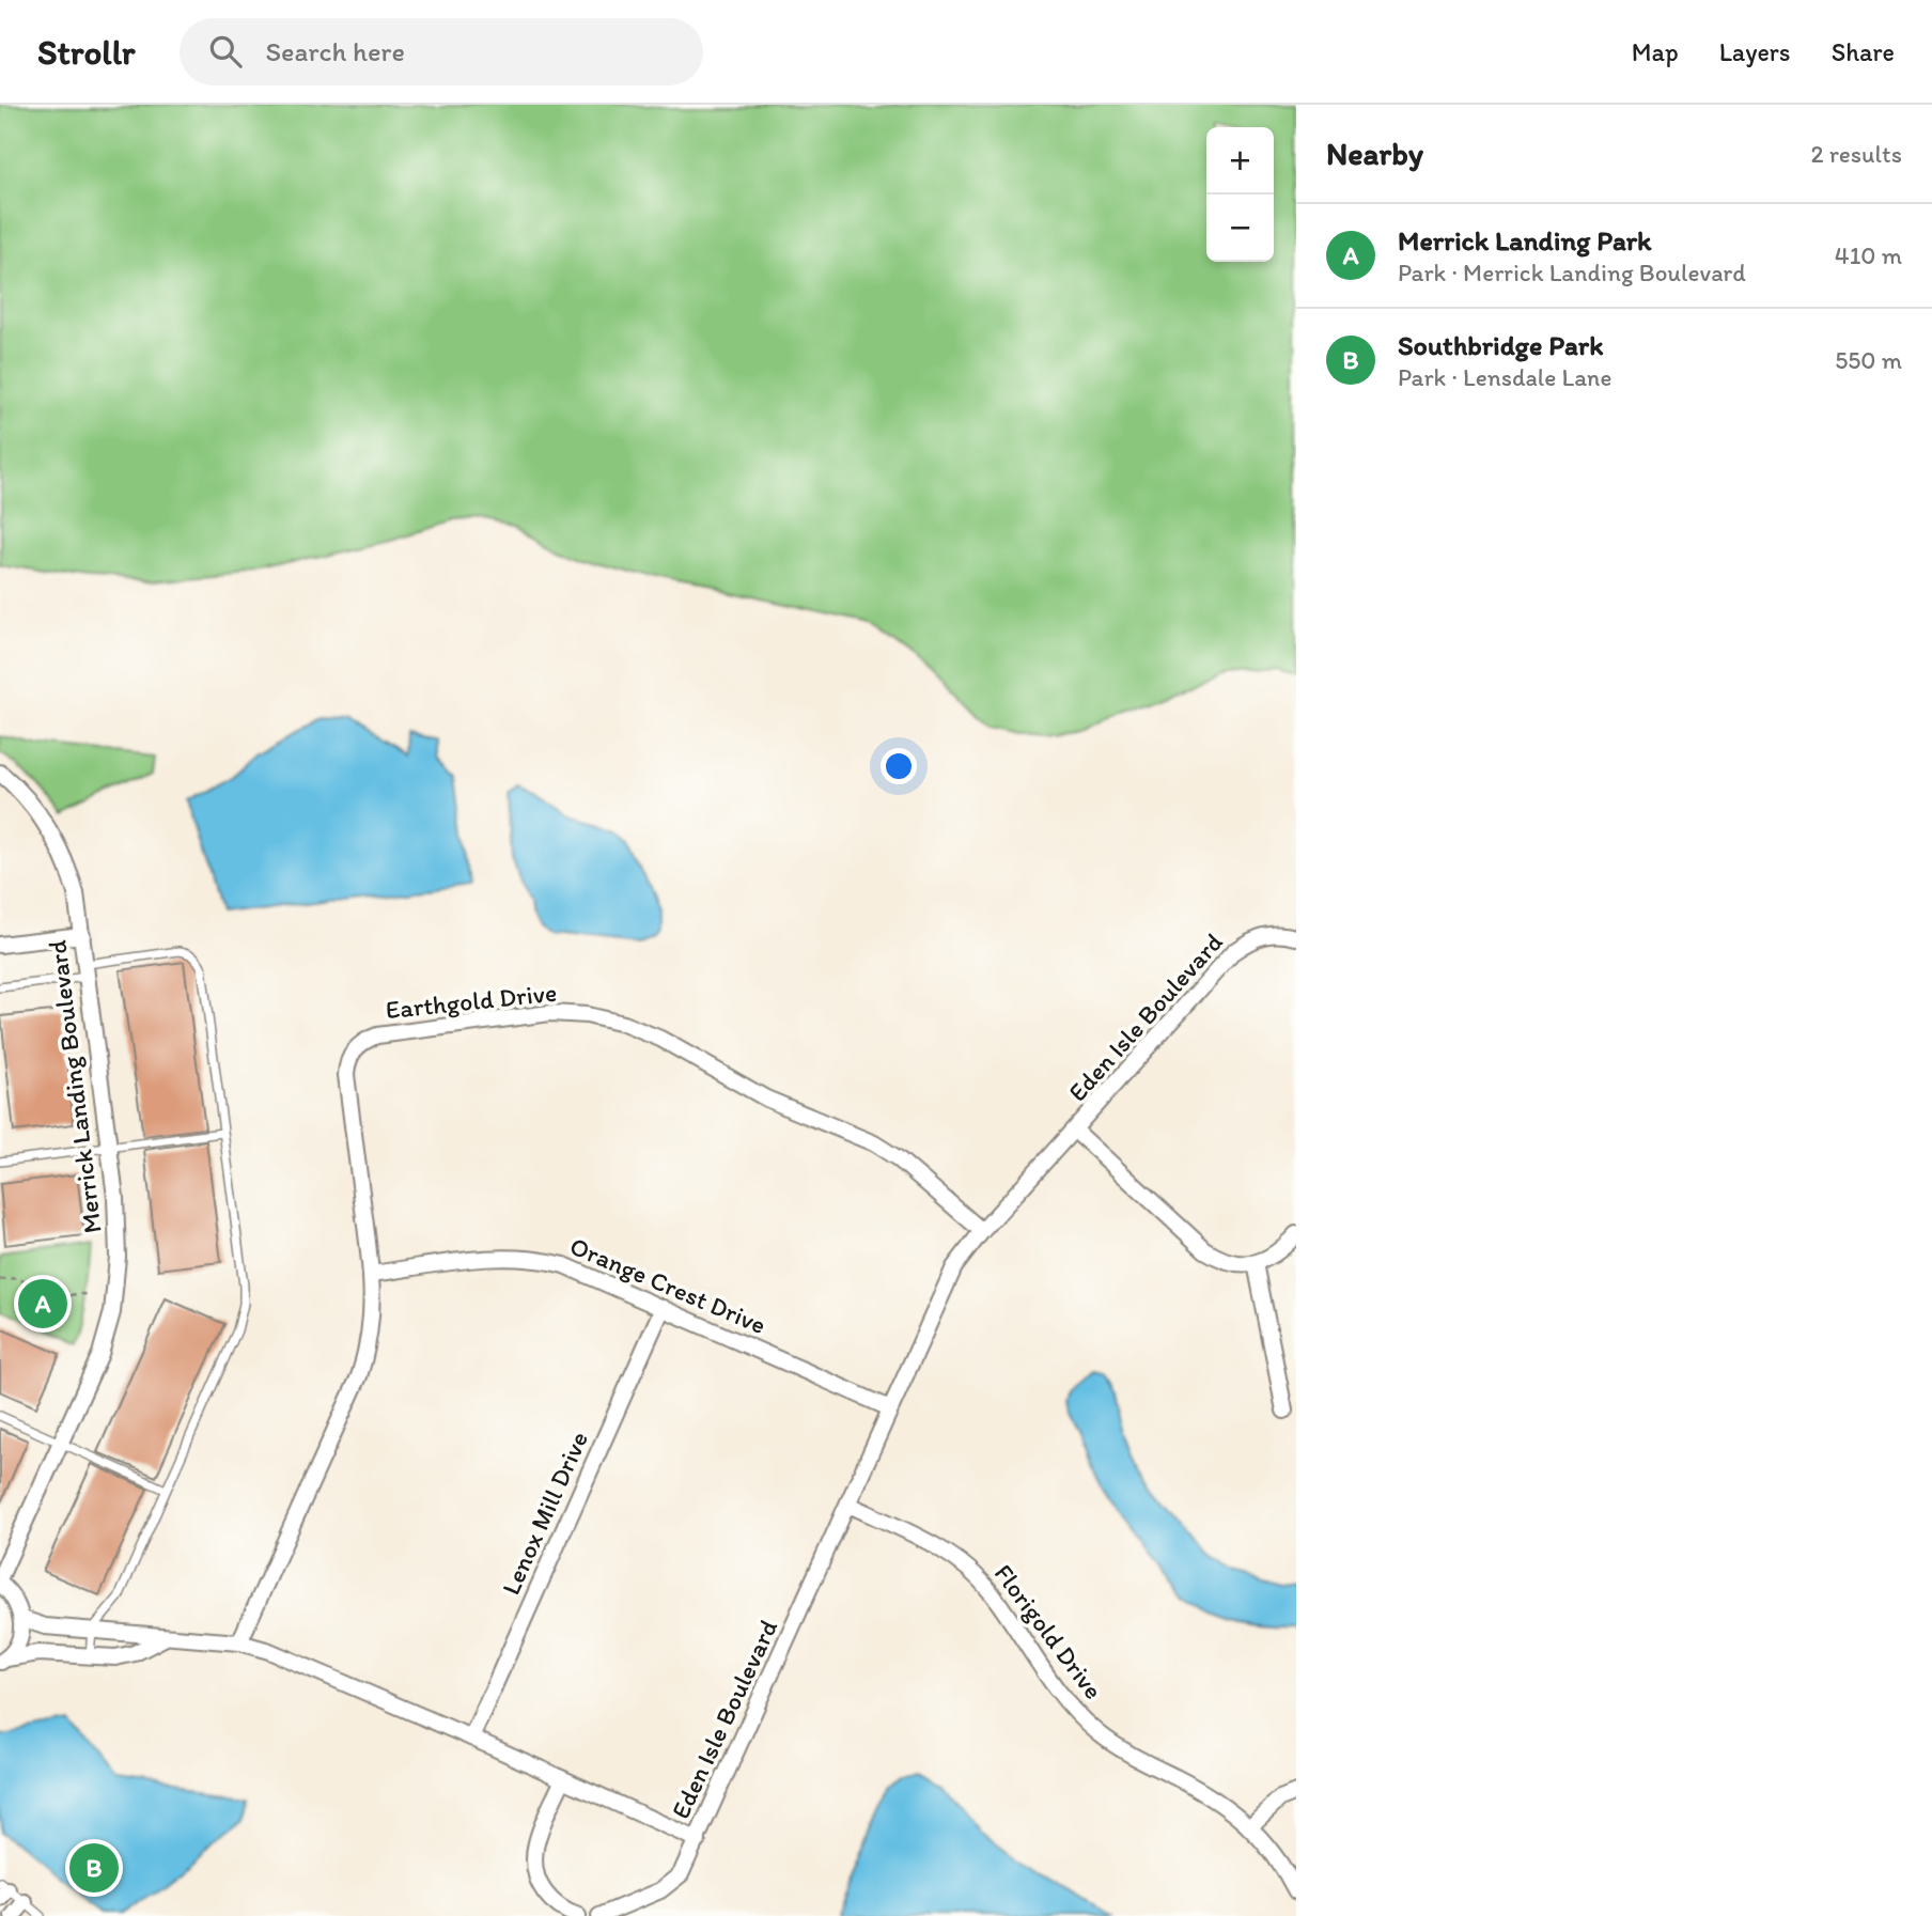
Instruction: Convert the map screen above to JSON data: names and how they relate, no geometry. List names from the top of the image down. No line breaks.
{"streets":{"street":["Earthgold Drive","Eden Isle Boulevard","Merrick Landing Boulevard","Orange Crest Drive","Lenox Mill Drive","Florigold Drive"]},"crossings":[["Earthgold Drive","Eden Isle Boulevard"],["Earthgold Drive","Orange Crest Drive"],["Eden Isle Boulevard","Orange Crest Drive"],["Eden Isle Boulevard","Lenox Mill Drive"],["Eden Isle Boulevard","Florigold Drive"],["Orange Crest Drive","Lenox Mill Drive"]],"page":{"header":"Strollr","search":"Search here","nav":["Map","Layers","Share"],"heading":["Nearby","2 results"],"map_buttons":["+","−"],"list":[{"mark":"A","name":"Merrick Landing Park","note":"Park · Merrick Landing Boulevard","value":"410 m"},{"mark":"B","name":"Southbridge Park","note":"Park · Lensdale Lane","value":"550 m"}],"pins":["A","B"]}}
